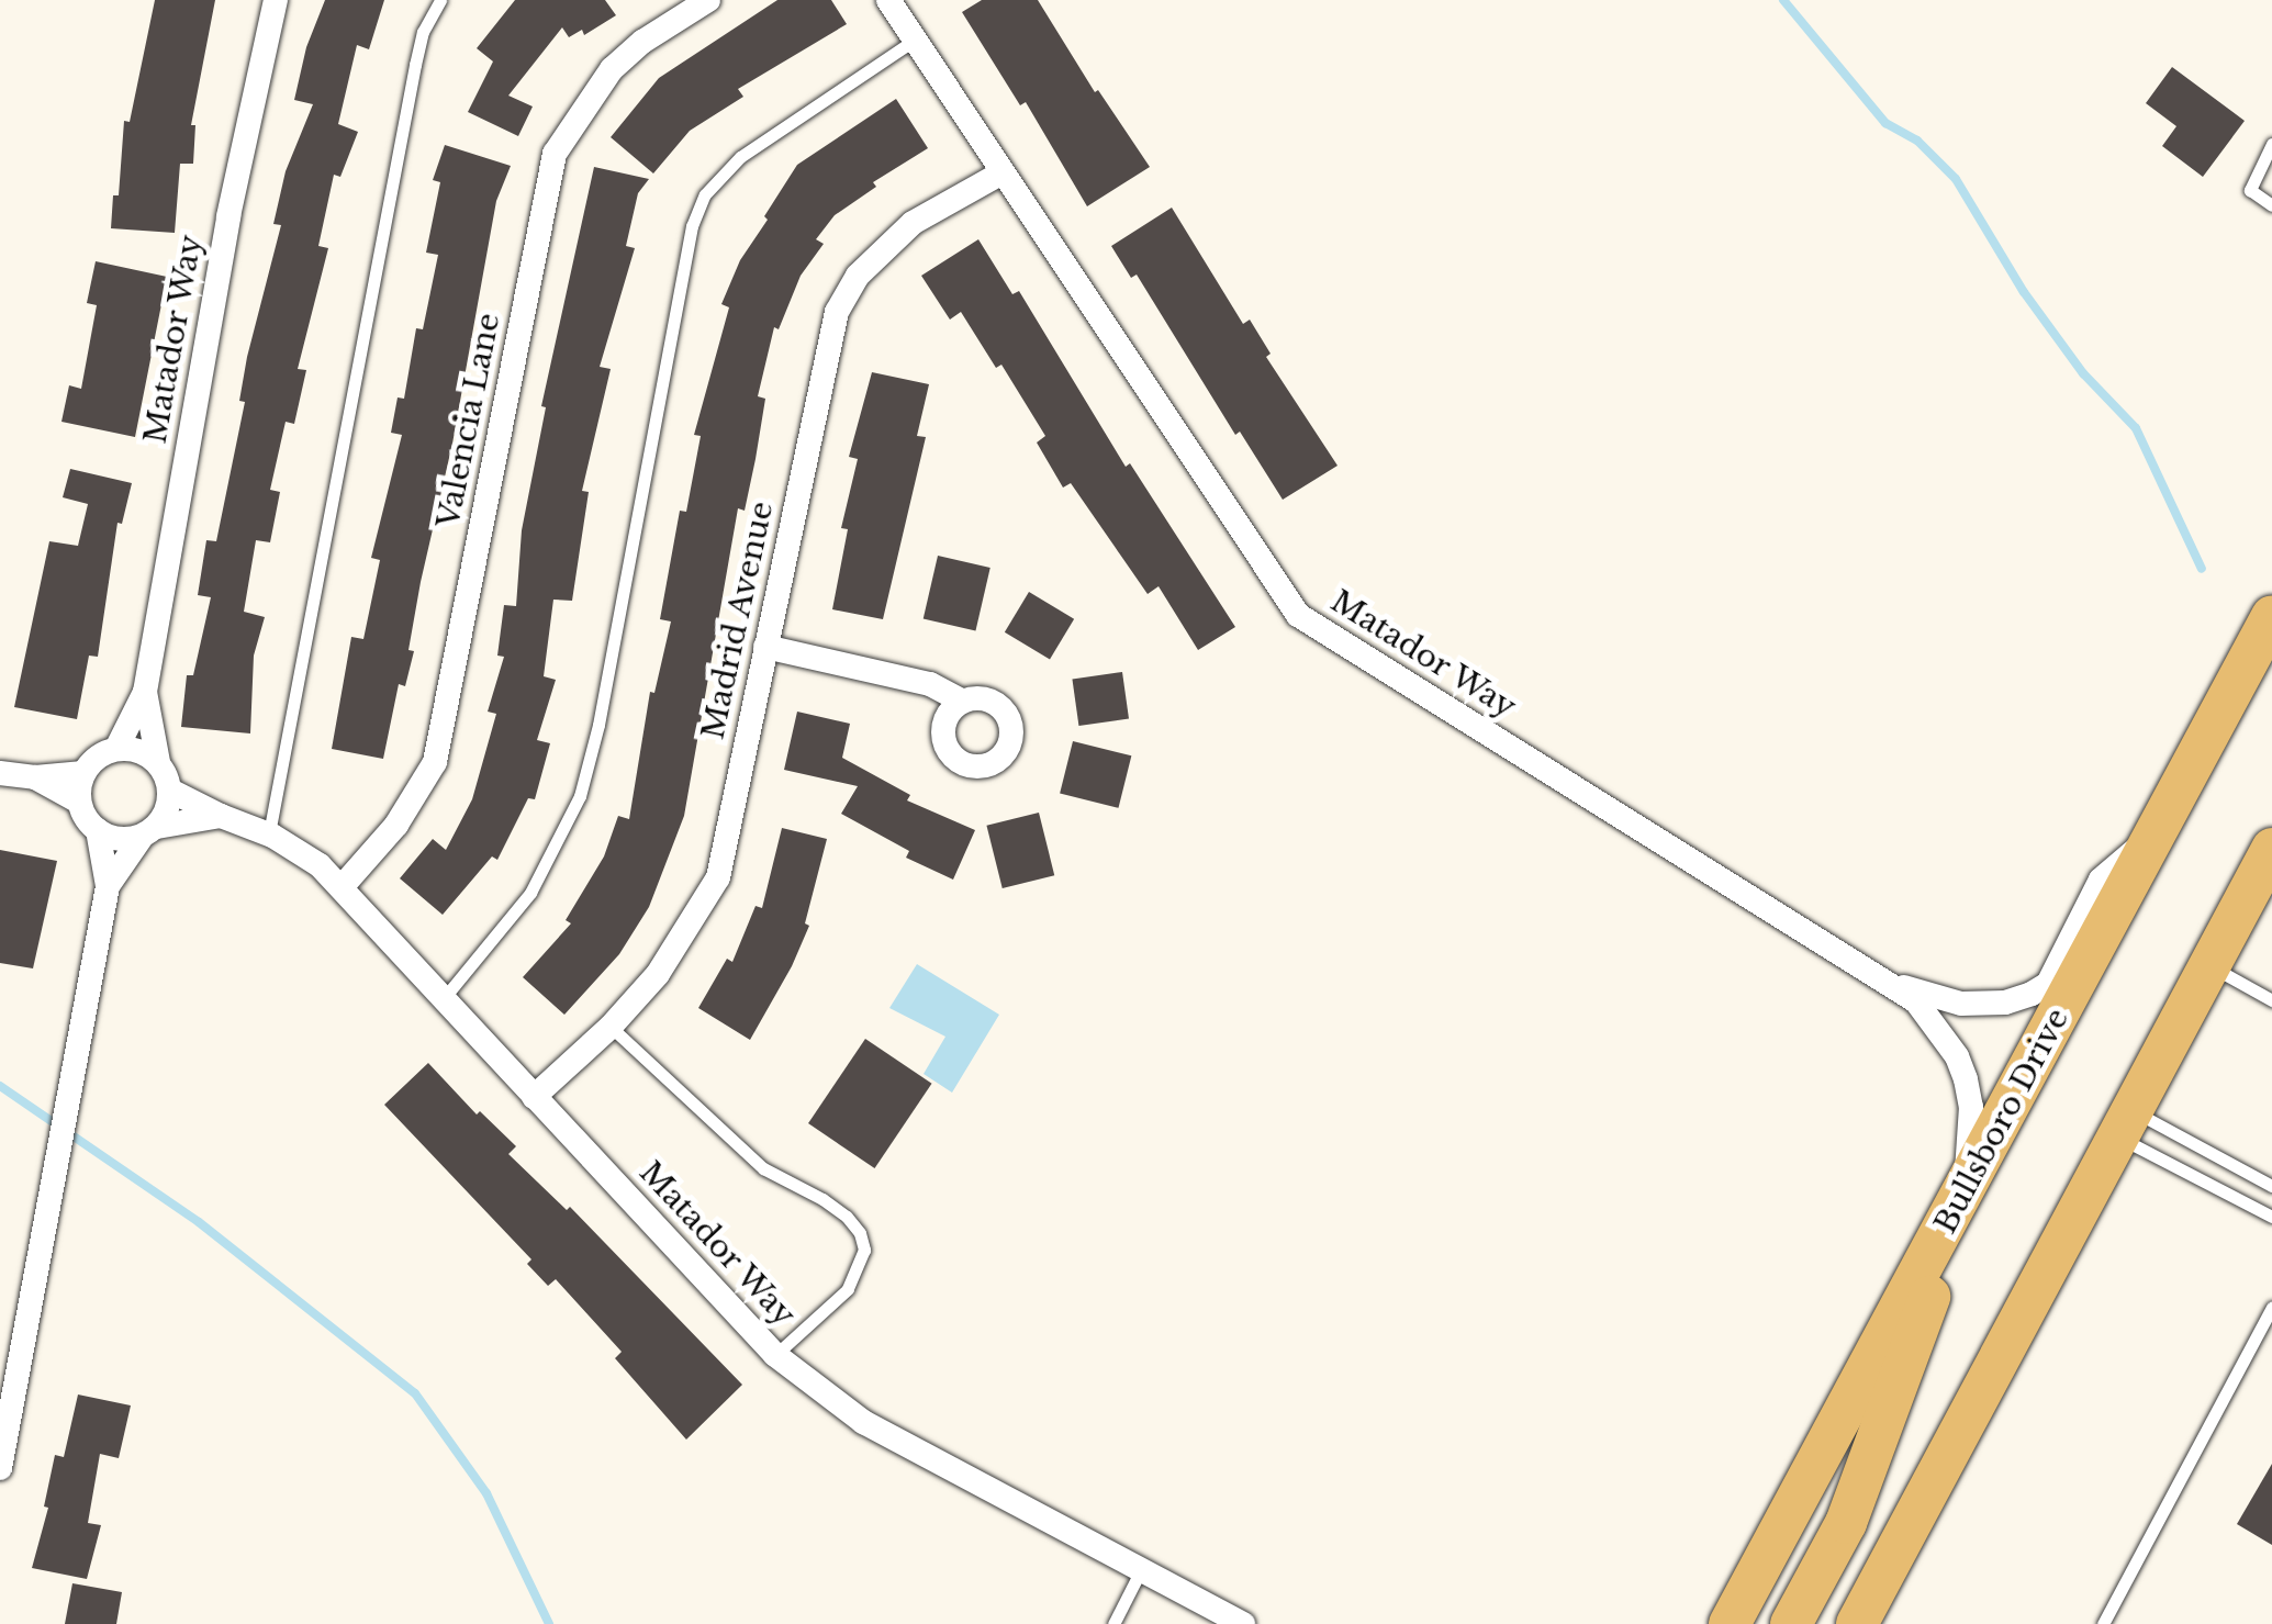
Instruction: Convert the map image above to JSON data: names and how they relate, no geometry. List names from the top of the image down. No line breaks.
{"streets":{"main road":["Bullsboro Drive"],"street":["Matador Way","Valencia Lane","Madrid Avenue"]},"crossings":[["Matador Way","Valencia Lane"],["Matador Way","Madrid Avenue"],["Matador Way","Bullsboro Drive"]]}
